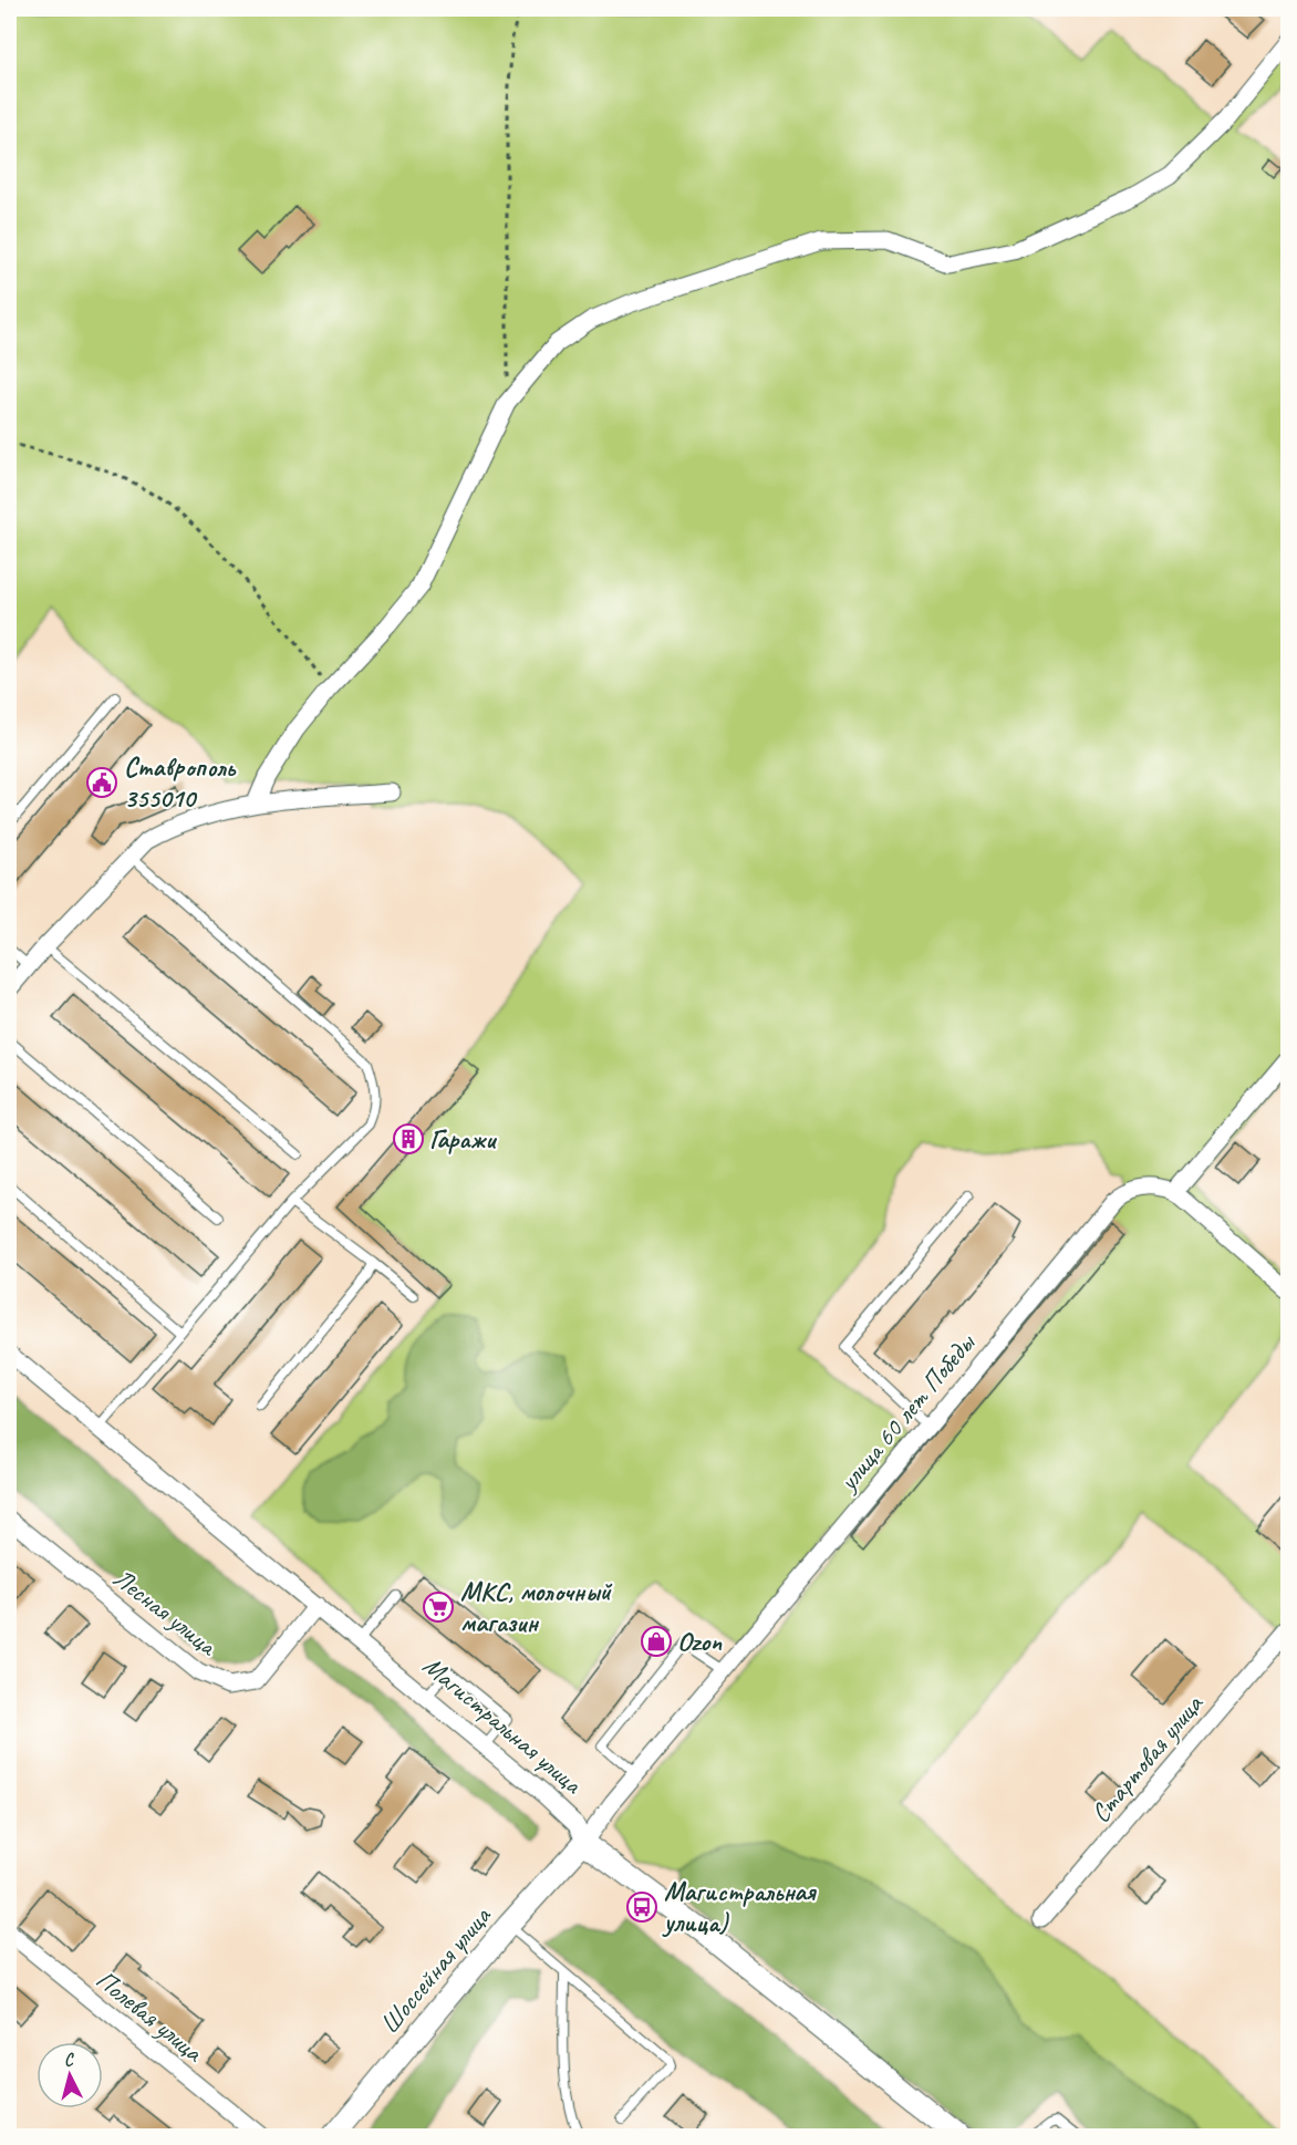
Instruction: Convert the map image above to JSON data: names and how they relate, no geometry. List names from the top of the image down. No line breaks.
{"streets":{"street":["улица 60 лет Победы","Лесная улица","Магистральная улица","Стартовая улица","Шоссейная улица","Полевая улица"]},"crossings":[["улица 60 лет Победы","Магистральная улица"],["улица 60 лет Победы","Шоссейная улица"],["Лесная улица","Магистральная улица"],["Магистральная улица","Шоссейная улица"]],"places":{"public building":["Ставрополь 355010"],"building":["Гаражи"],"supermarket":["МКС, молочный магазин"],"shop":["Ozon"],"bus stop":["Магистральная улица)"]},"north":"top"}
